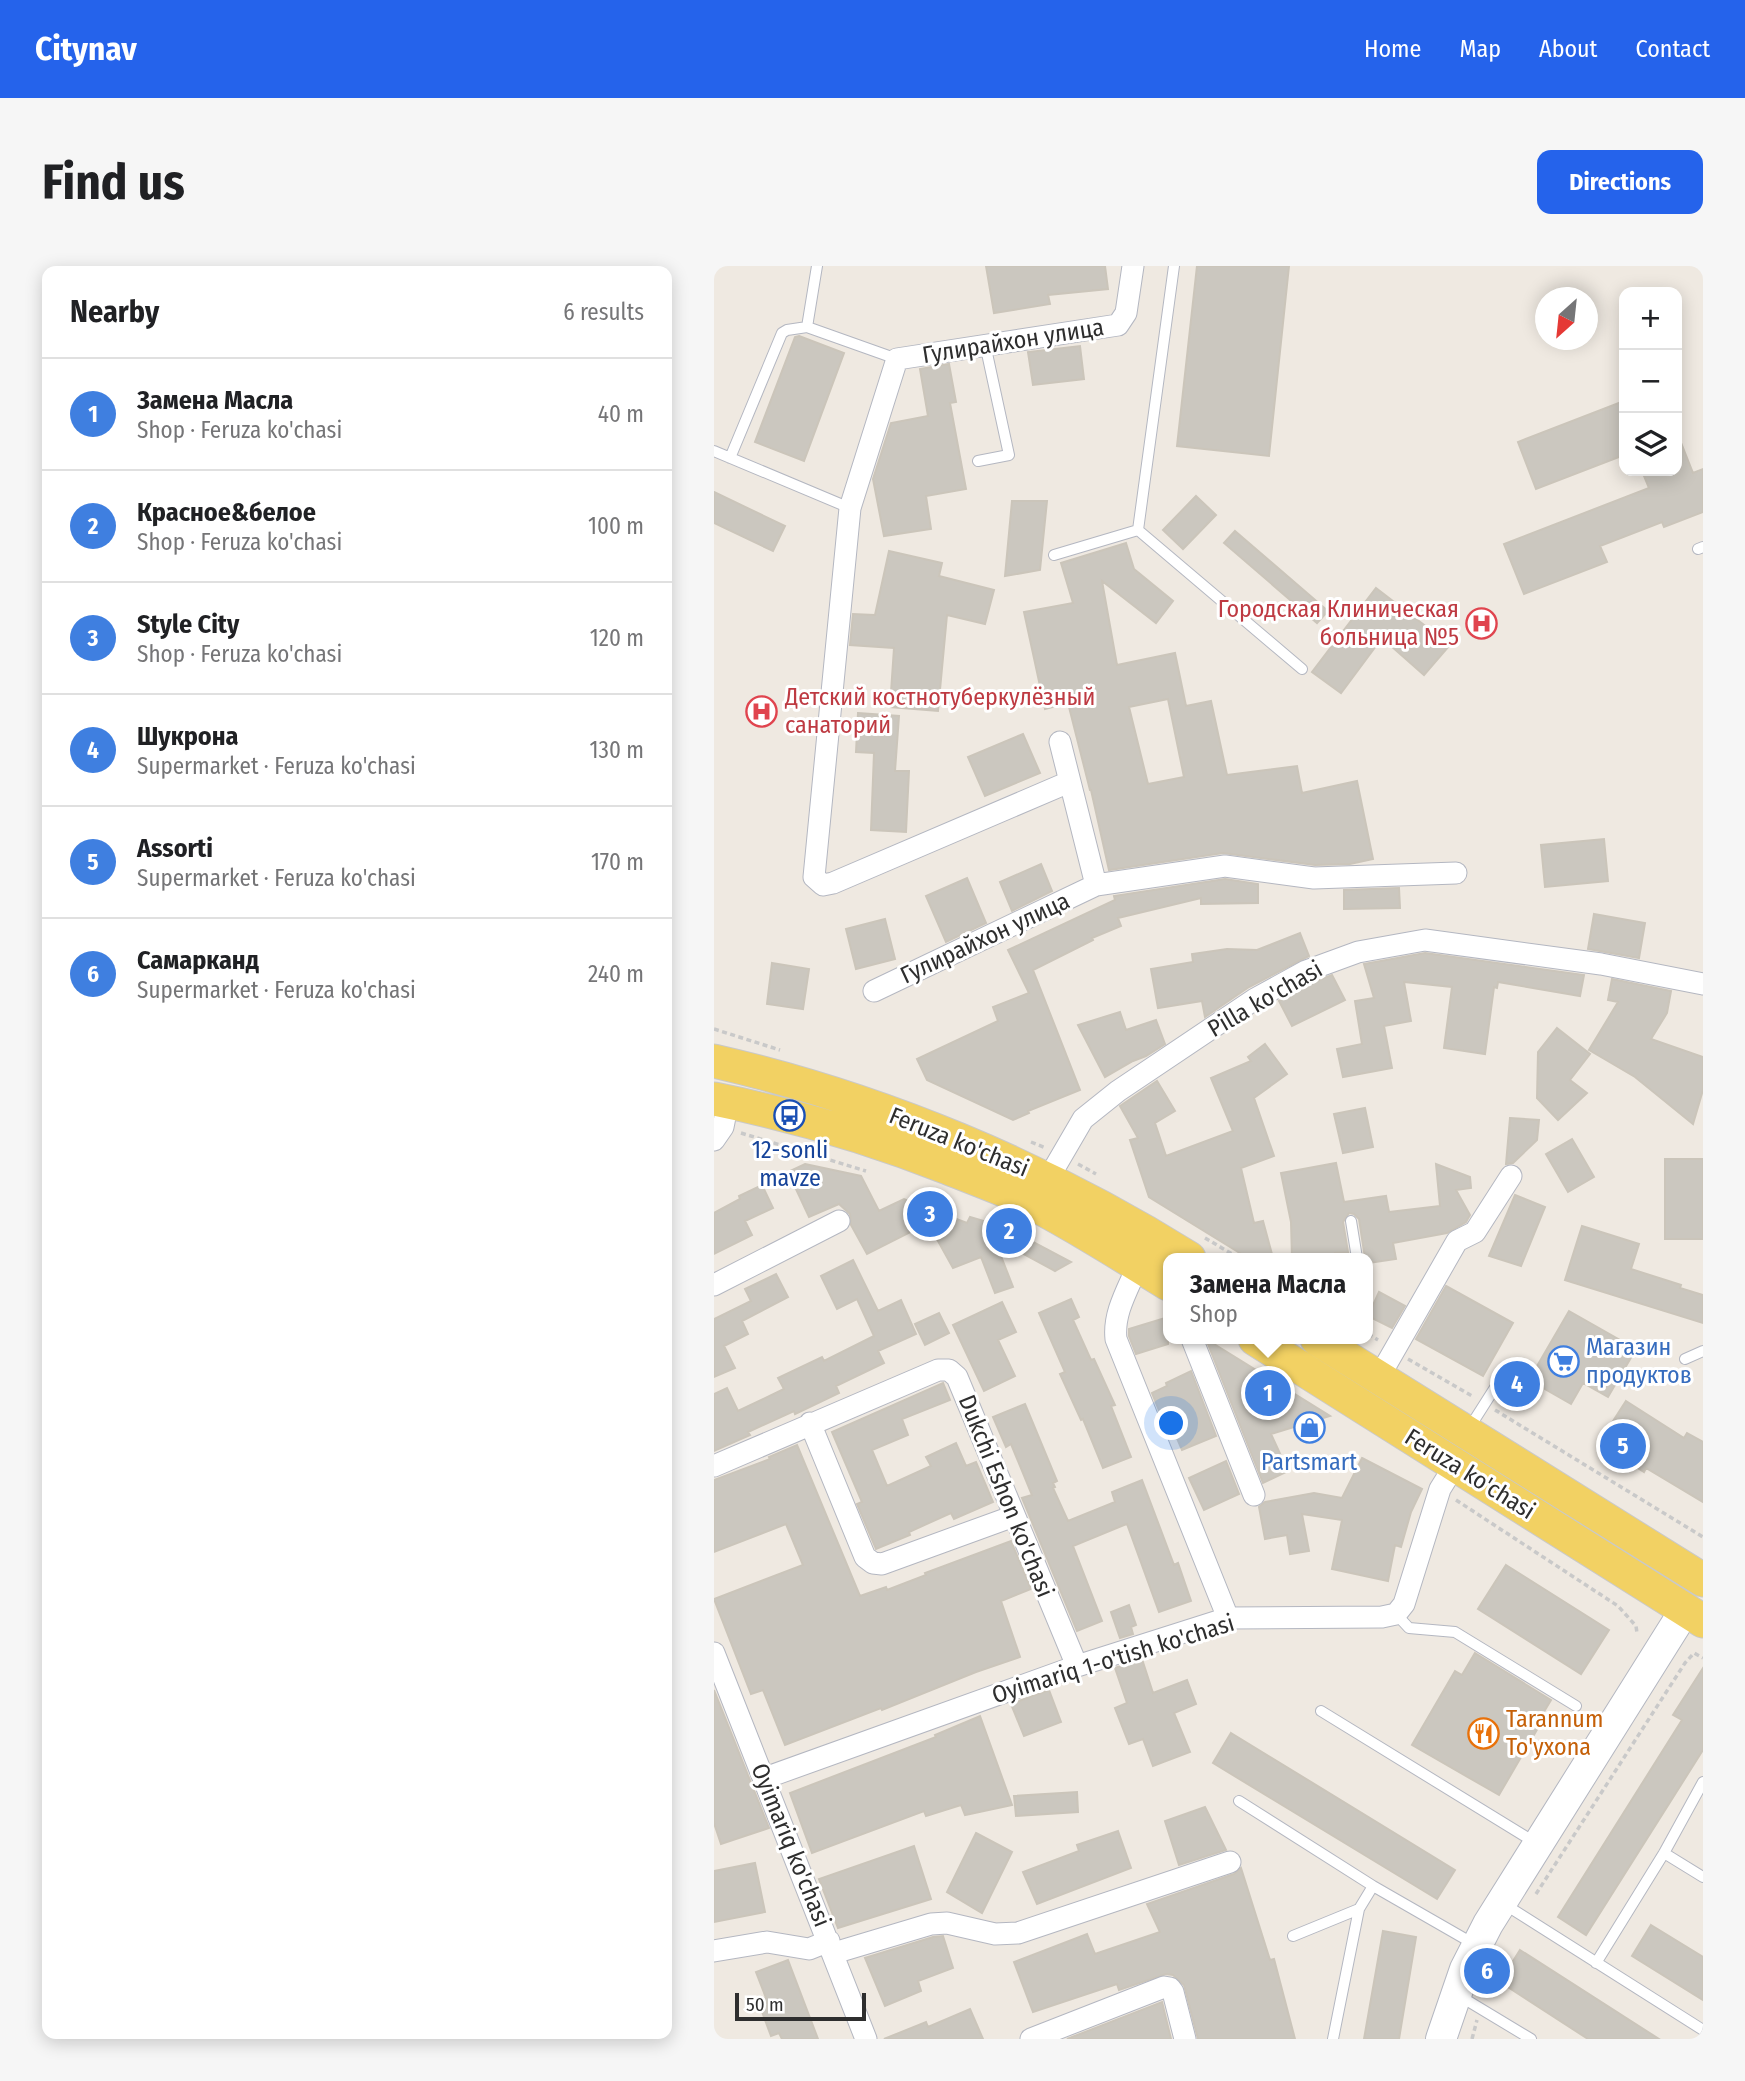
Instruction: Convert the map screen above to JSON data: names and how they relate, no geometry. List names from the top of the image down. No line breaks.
{"streets":{"main road":["Feruza ko'chasi"],"street":["Гулирайхон улица","Pilla ko'chasi","Dukchi Eshon ko'chasi","Oyimariq 1-o'tish ko'chasi","Oyimariq ko'chasi"]},"crossings":[["Pilla ko'chasi","Feruza ko'chasi"],["Dukchi Eshon ko'chasi","Oyimariq 1-o'tish ko'chasi"],["Oyimariq 1-o'tish ko'chasi","Oyimariq ko'chasi"]],"places":{"hospital":["Городская Клиническая больница №5","Детский костнотуберкулёзный санаторий"],"bus stop":["12-sonli mavze"],"supermarket":["Магазин продуктов"],"shop":["Partsmart"],"restaurant":["Tarannum To'yxona"]},"scale_bar":"50 m","north":"bottom left","page":{"header":"Citynav","nav":["Home","Map","About","Contact"],"buttons":"Directions","title":"Find us","heading":["Nearby","6 results"],"map_buttons":["+","−"],"list":[{"mark":"1","name":"Замена Масла","note":"Shop · Feruza ko'chasi","value":"40 m"},{"mark":"2","name":"Красное&белое","note":"Shop · Feruza ko'chasi","value":"100 m"},{"mark":"3","name":"Style City","note":"Shop · Feruza ko'chasi","value":"120 m"},{"mark":"4","name":"Шукрона","note":"Supermarket · Feruza ko'chasi","value":"130 m"},{"mark":"5","name":"Assorti","note":"Supermarket · Feruza ko'chasi","value":"170 m"},{"mark":"6","name":"Самарканд","note":"Supermarket · Feruza ko'chasi","value":"240 m"}],"pins":["3","2","4","1","5","6"],"popup":["Замена Масла","Shop"],"scale":"50 m"}}
